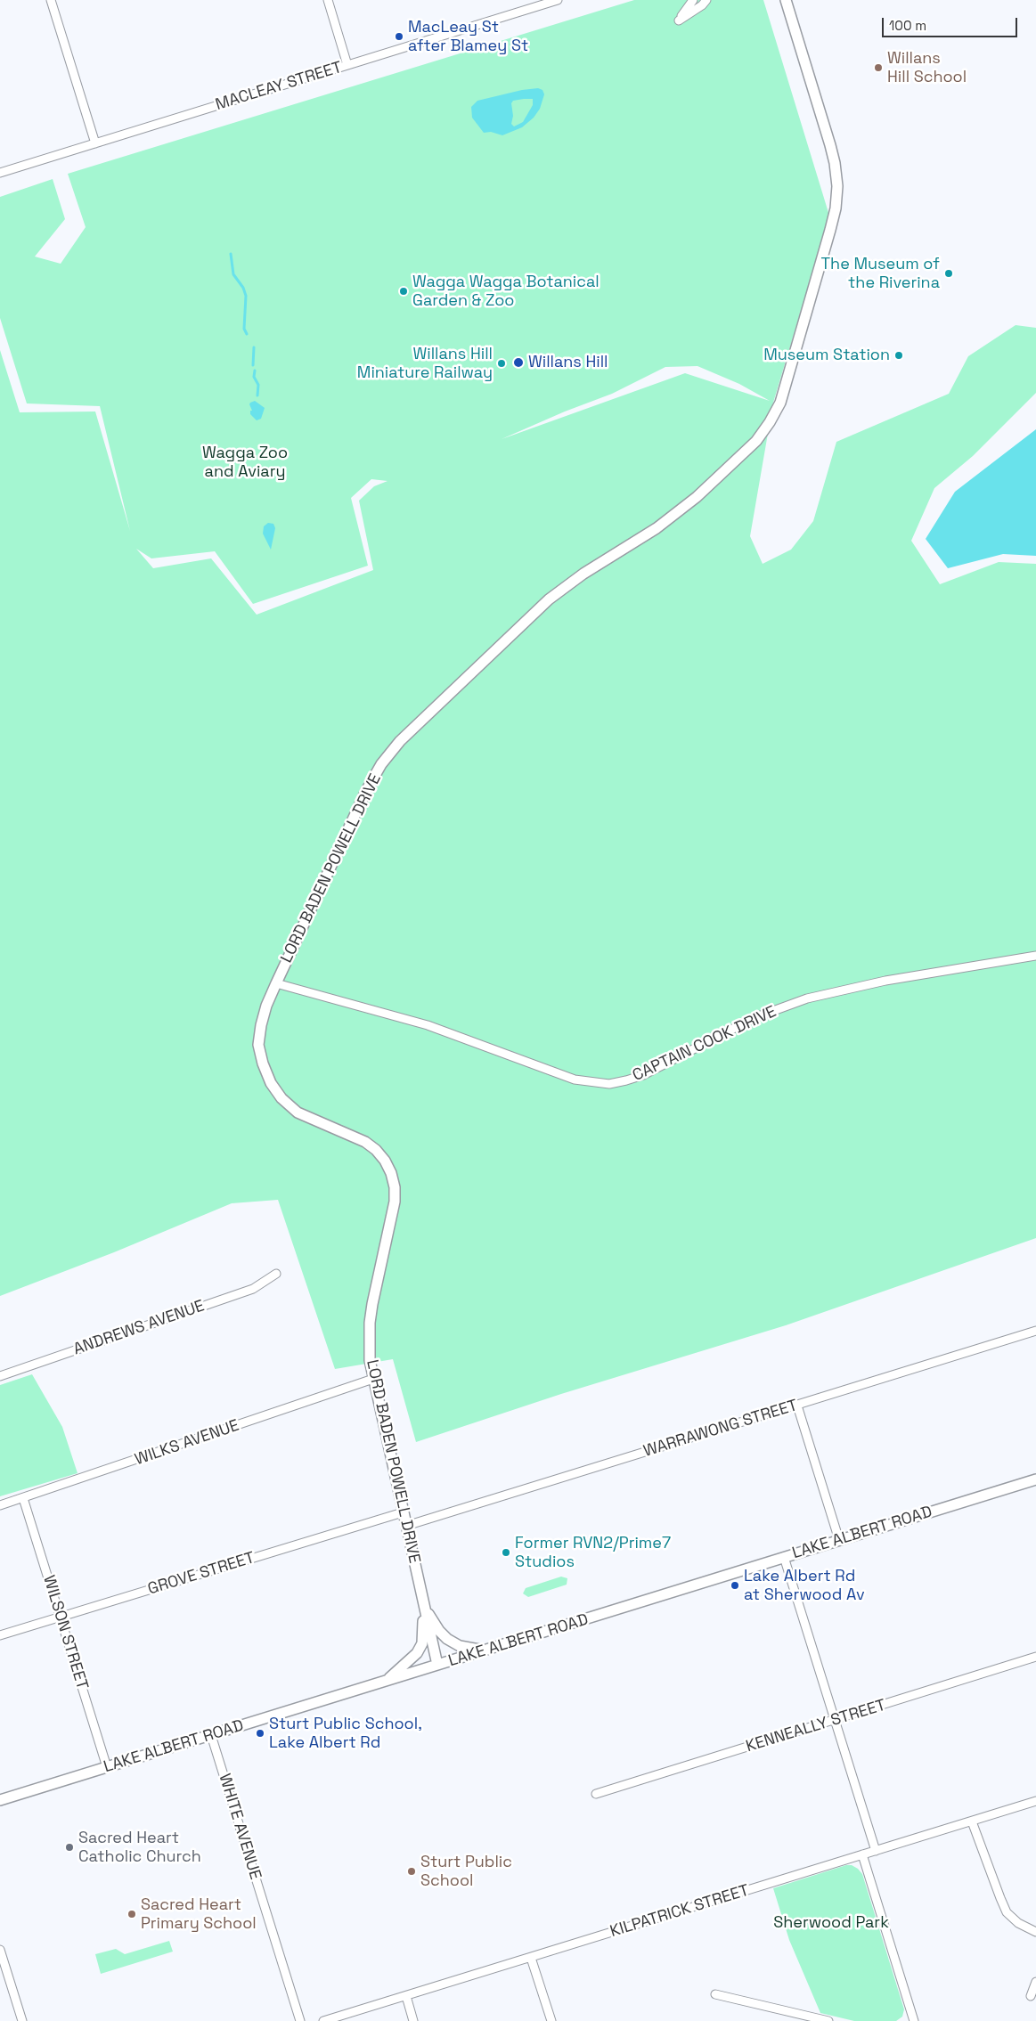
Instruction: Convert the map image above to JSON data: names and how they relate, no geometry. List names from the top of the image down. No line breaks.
{"streets":{"street":["MACLEAY STREET","LORD BADEN POWELL DRIVE","CAPTAIN COOK DRIVE","ANDREWS AVENUE","WARRAWONG STREET","WILKS AVENUE","LAKE ALBERT ROAD","GROVE STREET","WILSON STREET","KENNEALLY STREET","WHITE AVENUE","KILPATRICK STREET"]},"crossings":[["LORD BADEN POWELL DRIVE","CAPTAIN COOK DRIVE"],["LORD BADEN POWELL DRIVE","WARRAWONG STREET"],["LORD BADEN POWELL DRIVE","WILKS AVENUE"],["LORD BADEN POWELL DRIVE","LAKE ALBERT ROAD"],["LORD BADEN POWELL DRIVE","GROVE STREET"],["WILKS AVENUE","WILSON STREET"],["LAKE ALBERT ROAD","WILSON STREET"],["LAKE ALBERT ROAD","WHITE AVENUE"],["GROVE STREET","WILSON STREET"]],"parks":["Wagga Zoo and Aviary","Sherwood Park"],"places":["MacLeay St after Blamey St","Willans Hill School","The Museum of the Riverina","Wagga Wagga Botanical Garden & Zoo","Museum Station","Willans Hill","Willans Hill Miniature Railway","Former RVN2/Prime7 Studios","Lake Albert Rd at Sherwood Av","Sturt Public School, Lake Albert Rd","Sacred Heart Catholic Church","Sturt Public School","Sacred Heart Primary School"],"scale_bar":"100 m"}
